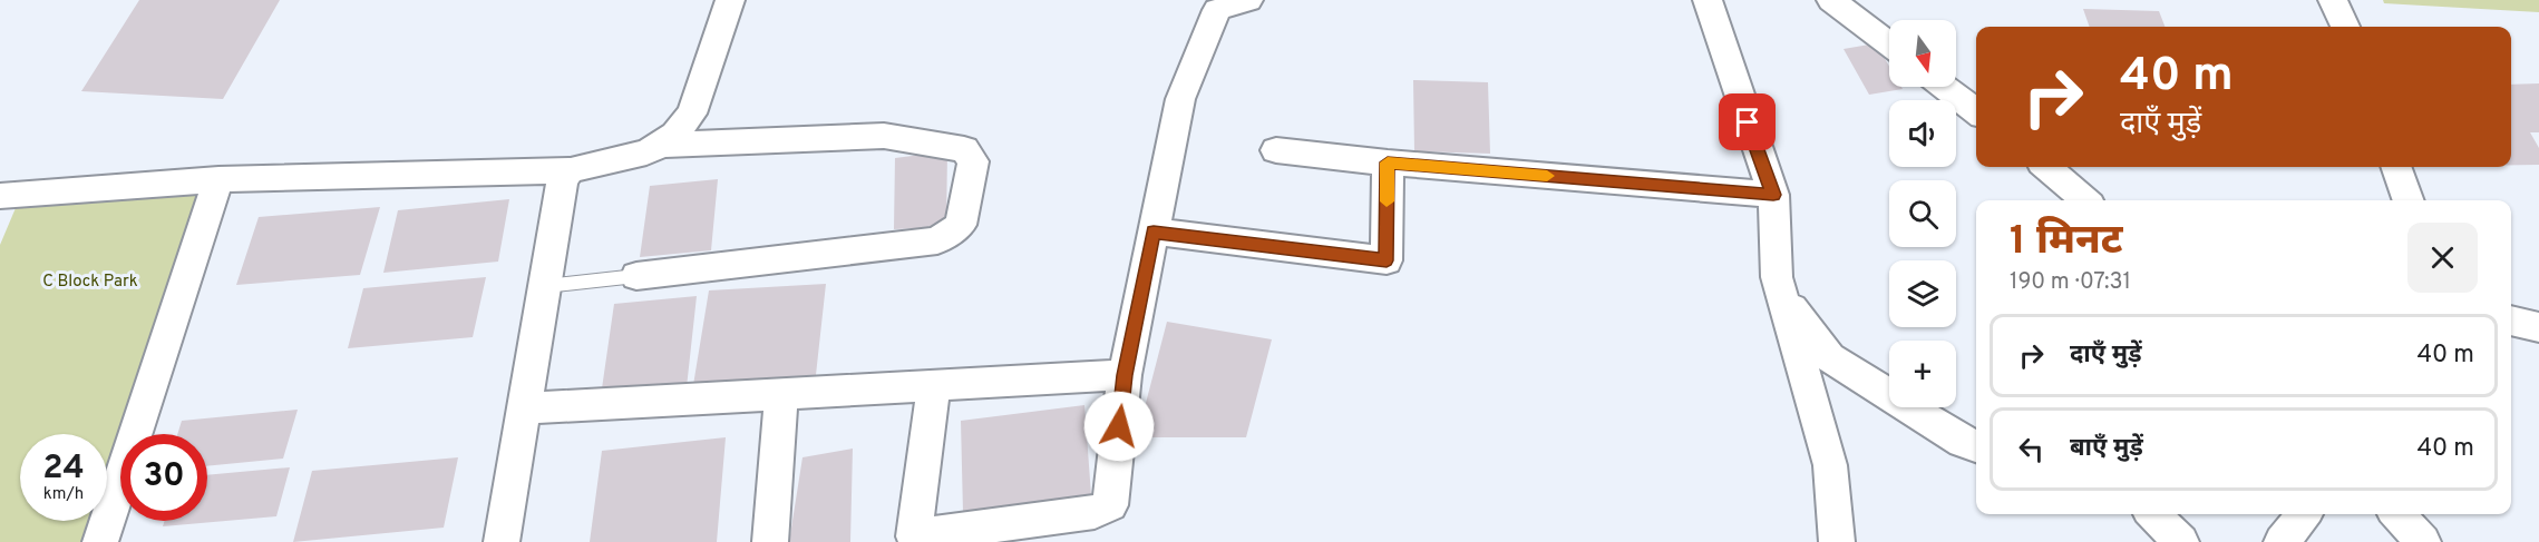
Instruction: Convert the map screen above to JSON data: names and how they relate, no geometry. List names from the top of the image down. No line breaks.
{"parks":["C Block Park"],"north":"bottom","page":{"map_buttons":"+","turn":["40 m","दाएँ मुड़ें"],"heading":["1 मिनट","190 m · 07:31"],"list":[{"name":"दाएँ मुड़ें","value":"40 m"},{"name":"बाएँ मुड़ें","value":"40 m"}],"speed":"24 km/h","limit":"30"}}
